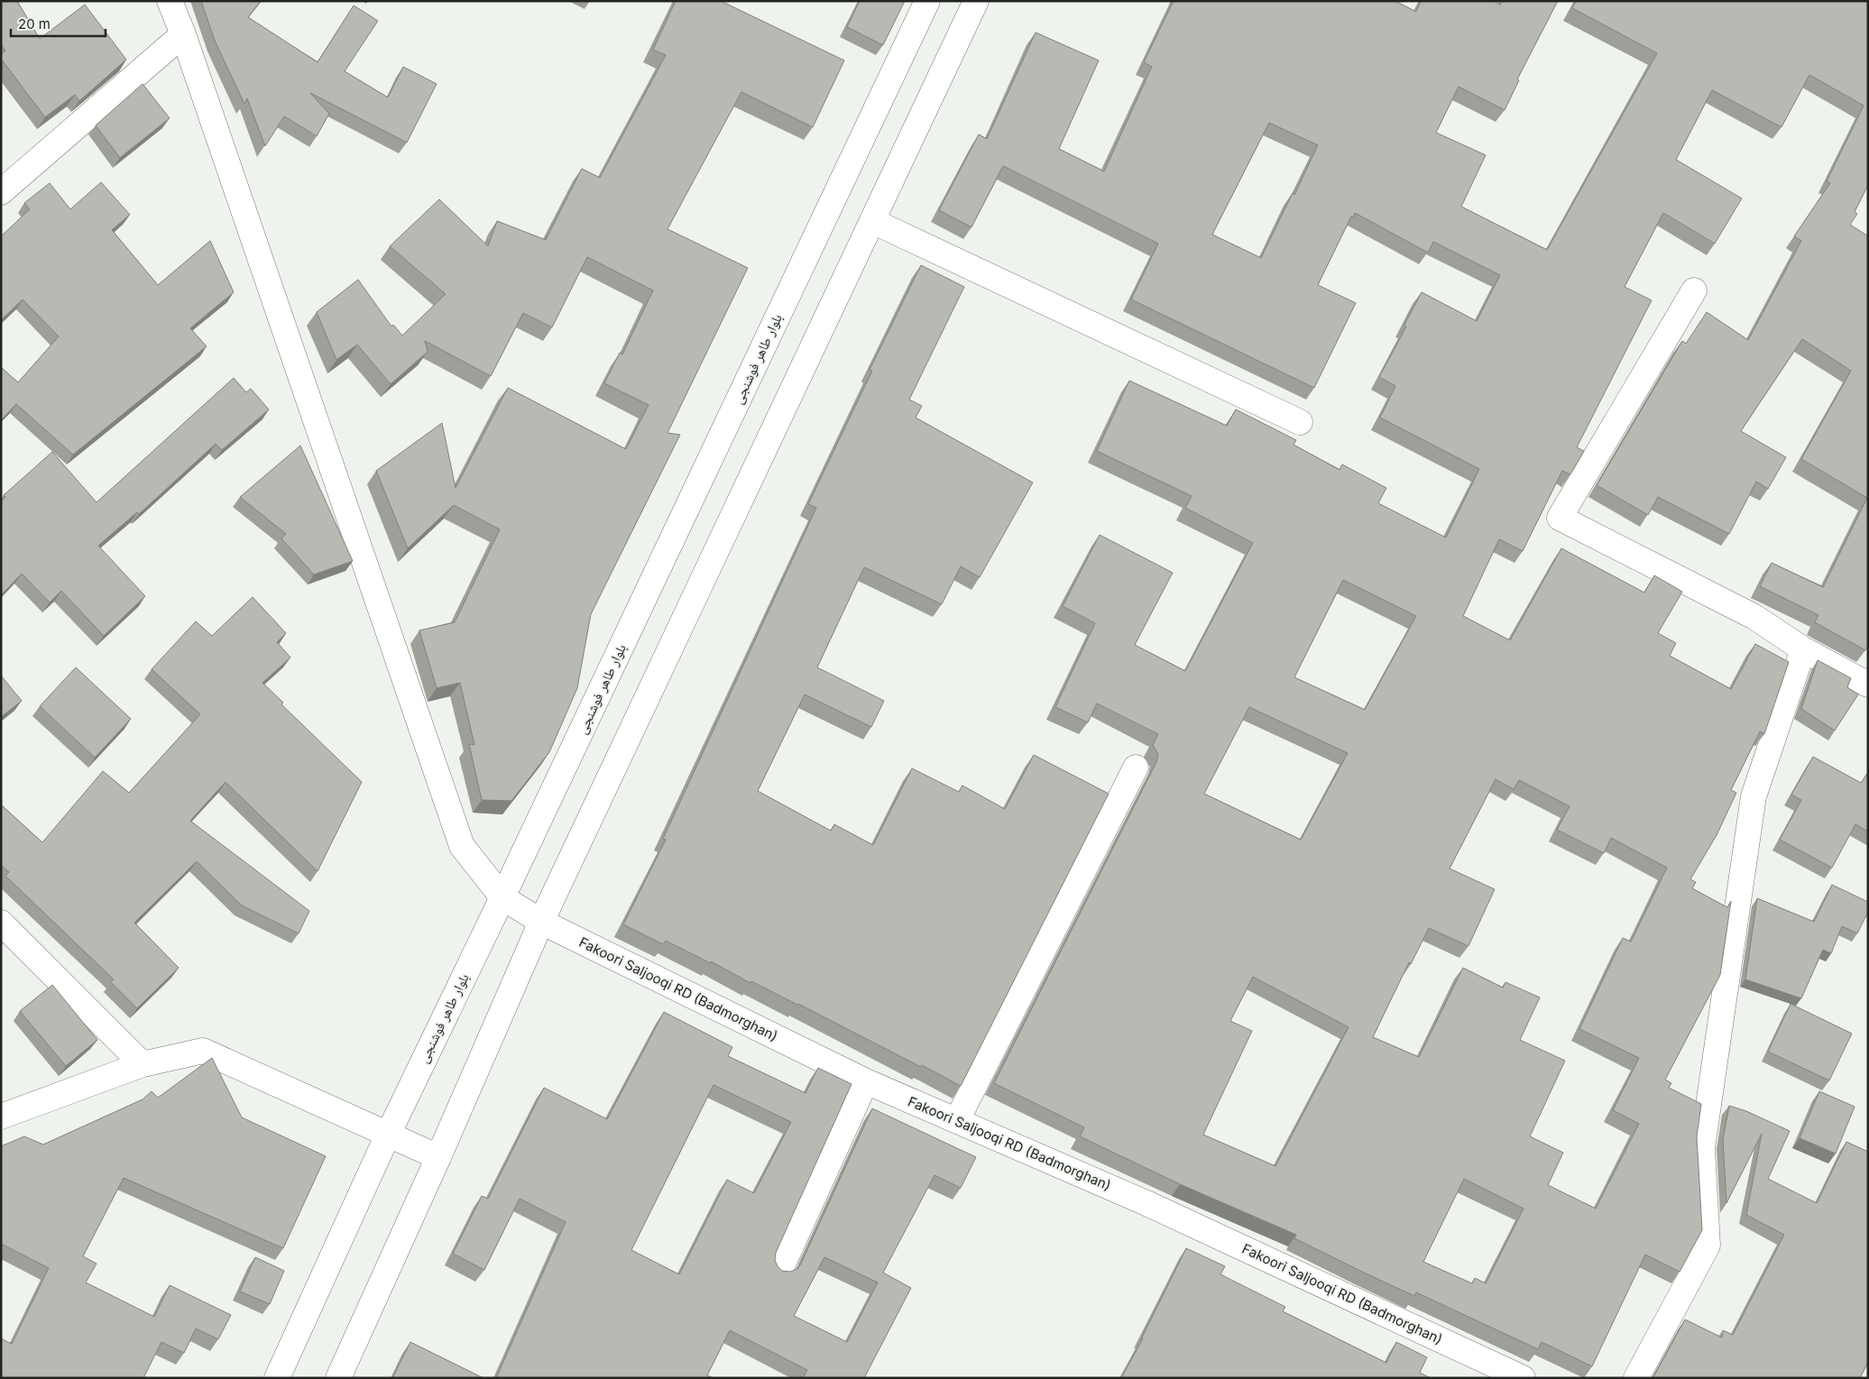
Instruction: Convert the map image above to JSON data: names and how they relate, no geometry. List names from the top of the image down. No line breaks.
{"streets":{"street":["بلوار طاهر فوشنجی","Fakoori Saljooqi RD (Badmorghan)"]},"crossings":[["بلوار طاهر فوشنجی","Fakoori Saljooqi RD (Badmorghan)"]],"scale_bar":"20 m"}
